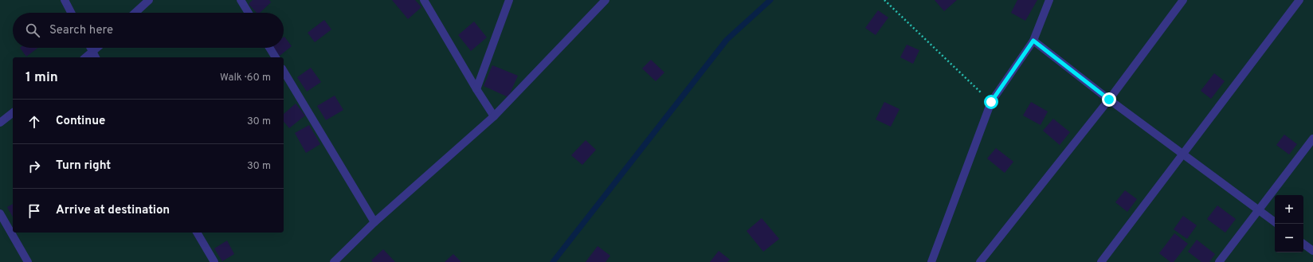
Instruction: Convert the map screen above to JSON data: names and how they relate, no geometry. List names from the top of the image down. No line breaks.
{"page":{"search":"Search here","heading":["1 min","Walk · 60 m"],"list":[["Continue","30 m"],["Turn right","30 m"],"Arrive at destination"],"map_buttons":["+","−"]}}
